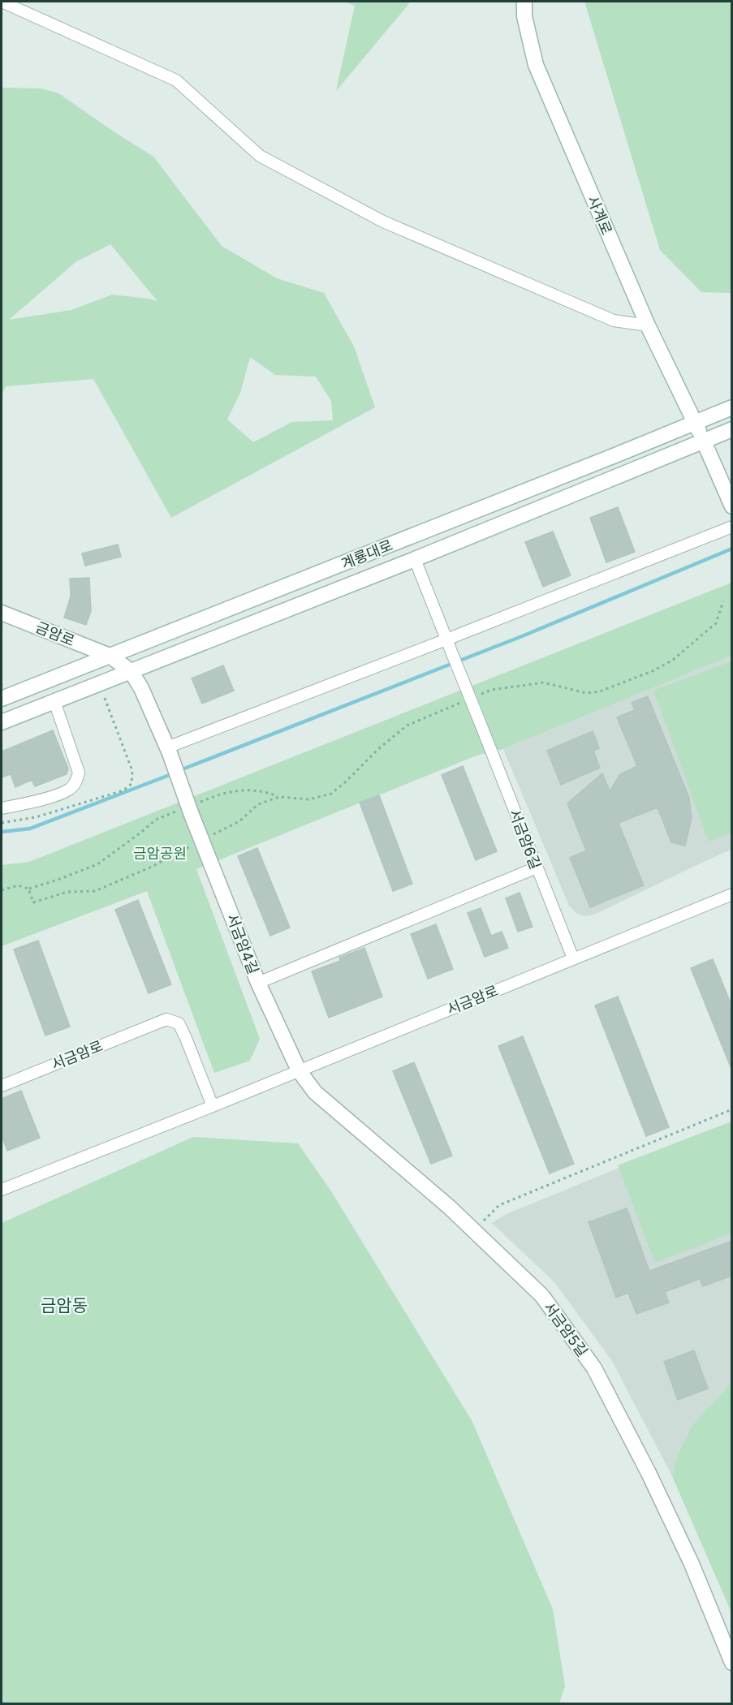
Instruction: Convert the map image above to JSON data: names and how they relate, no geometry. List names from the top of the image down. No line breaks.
{"streets":{"main road":["사계로","계룡대로","금암로","서금암4길","서금암5길"],"street":["서금암6길","서금암로"]},"crossings":[["사계로","계룡대로"],["계룡대로","금암로"],["서금암6길","서금암로"],["서금암4길","서금암로"],["서금암4길","서금암5길"],["서금암로","서금암5길"]],"districts":["금암동"],"parks":["금암공원"]}
